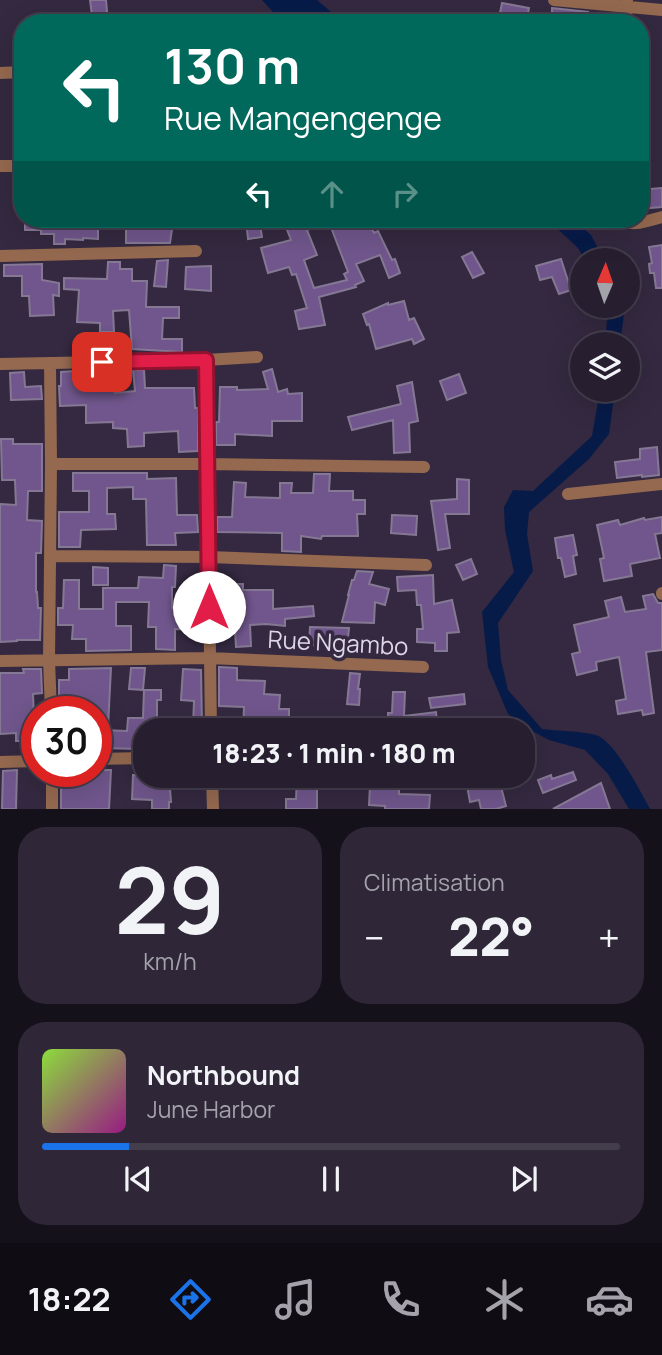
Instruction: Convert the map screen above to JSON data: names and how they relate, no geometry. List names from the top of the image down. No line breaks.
{"streets":{"street":["Rue Ngambo"]},"north":"top","page":{"turn":["130 m","Rue Mangengenge"],"limit":"30","trip":"18:23 · 1 min · 180 m","tile":[["29","km/h"],"Climatisation"],"heat":["−","22°","+"],"song":["Northbound","June Harbor"],"tabs":"18:22"}}
